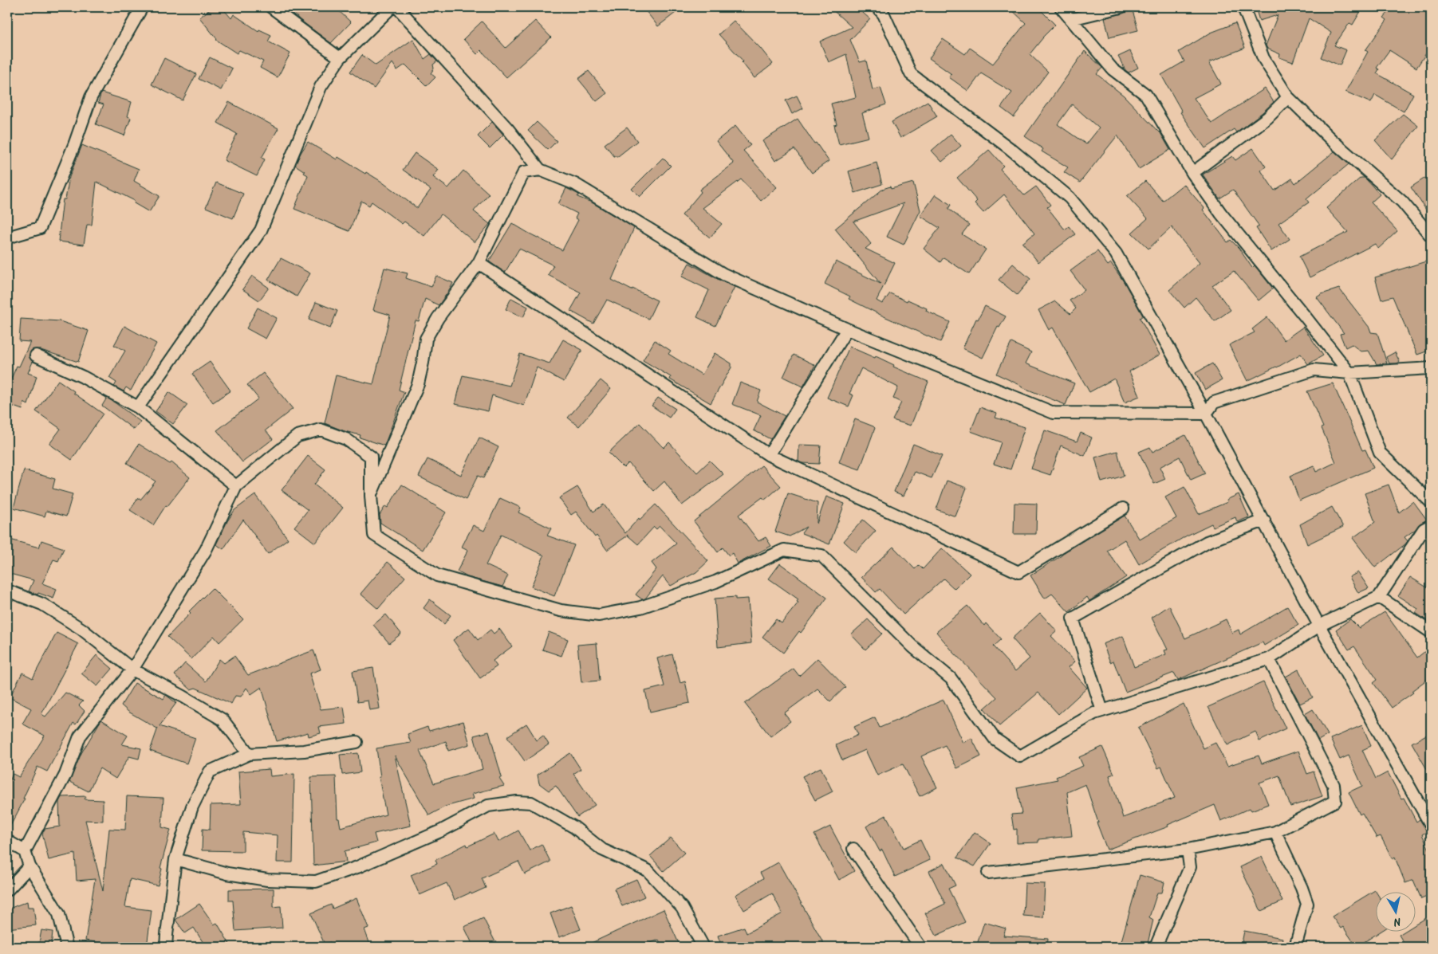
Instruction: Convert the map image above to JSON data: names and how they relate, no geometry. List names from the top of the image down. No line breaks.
{"north":"bottom"}
